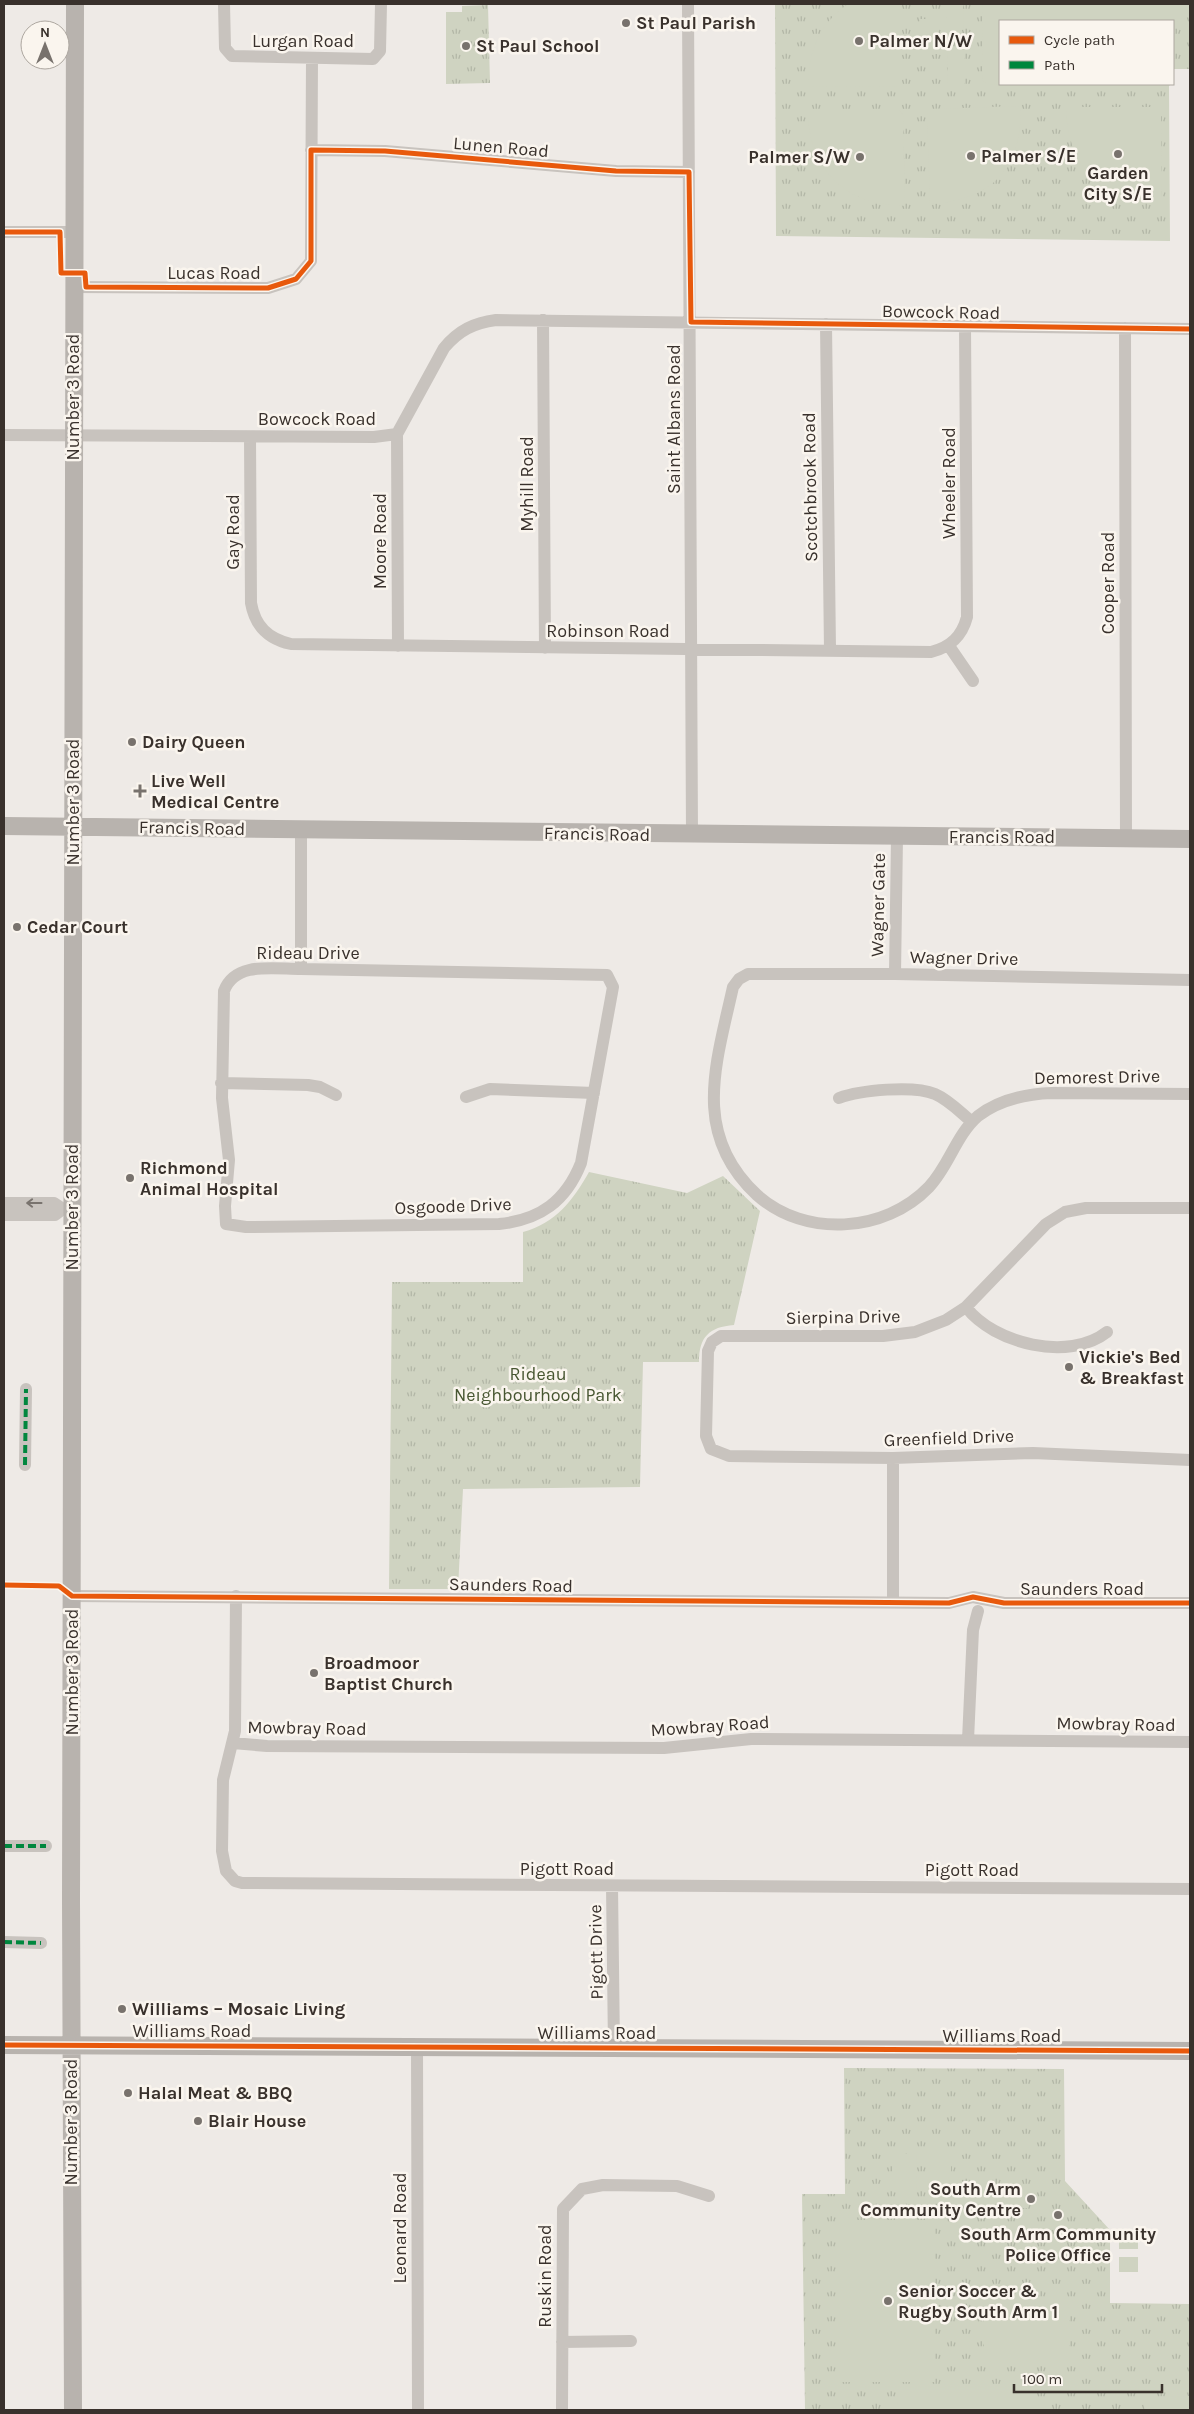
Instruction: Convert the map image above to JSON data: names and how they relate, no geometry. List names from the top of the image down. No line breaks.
{"streets":{"main road":["Number 3 Road","Francis Road","Williams Road"],"street":["Lurgan Road","Lunen Road","Lucas Road","Bowcock Road","Saint Albans Road","Wheeler Road","Myhill Road","Scotchbrook Road","Gay Road","Moore Road","Cooper Road","Robinson Road","Wagner Gate","Rideau Drive","Wagner Drive","Demorest Drive","Osgoode Drive","Sierpina Drive","Greenfield Drive","Saunders Road","Mowbray Road","Pigott Road","Pigott Drive","Leonard Road","Ruskin Road"]},"crossings":[["Lurgan Road","Lucas Road"],["Lunen Road","Lucas Road"],["Lunen Road","Saint Albans Road"],["Lucas Road","Number 3 Road"],["Bowcock Road","Number 3 Road"],["Bowcock Road","Saint Albans Road"],["Bowcock Road","Wheeler Road"],["Bowcock Road","Myhill Road"],["Bowcock Road","Scotchbrook Road"],["Bowcock Road","Gay Road"],["Bowcock Road","Moore Road"],["Bowcock Road","Cooper Road"],["Number 3 Road","Francis Road"],["Number 3 Road","Saunders Road"],["Number 3 Road","Williams Road"],["Saint Albans Road","Robinson Road"],["Saint Albans Road","Francis Road"],["Wheeler Road","Robinson Road"],["Myhill Road","Robinson Road"],["Scotchbrook Road","Robinson Road"],["Gay Road","Robinson Road"],["Moore Road","Robinson Road"],["Cooper Road","Francis Road"],["Francis Road","Wagner Gate"],["Wagner Gate","Wagner Drive"],["Rideau Drive","Osgoode Drive"],["Wagner Drive","Demorest Drive"],["Sierpina Drive","Greenfield Drive"],["Saunders Road","Pigott Road"],["Mowbray Road","Pigott Road"],["Pigott Road","Pigott Drive"],["Pigott Drive","Williams Road"],["Williams Road","Leonard Road"]],"parks":["Rideau Neighbourhood Park"],"places":{"other":["St Paul Parish","Palmer N/W","St Paul School","Garden City S/E","Palmer S/E","Palmer S/W","Dairy Queen","Cedar Court","Richmond Animal Hospital","Vickie's Bed & Breakfast","Broadmoor Baptist Church","Williams – Mosaic Living","Halal Meat & BBQ","Blair House","South Arm Community Centre","South Arm Community Police Office","Senior Soccer & Rugby South Arm 1"],"health":["Live Well Medical Centre"]},"legend":["Cycle path","Path"],"scale_bar":"100 m","north":"top"}
